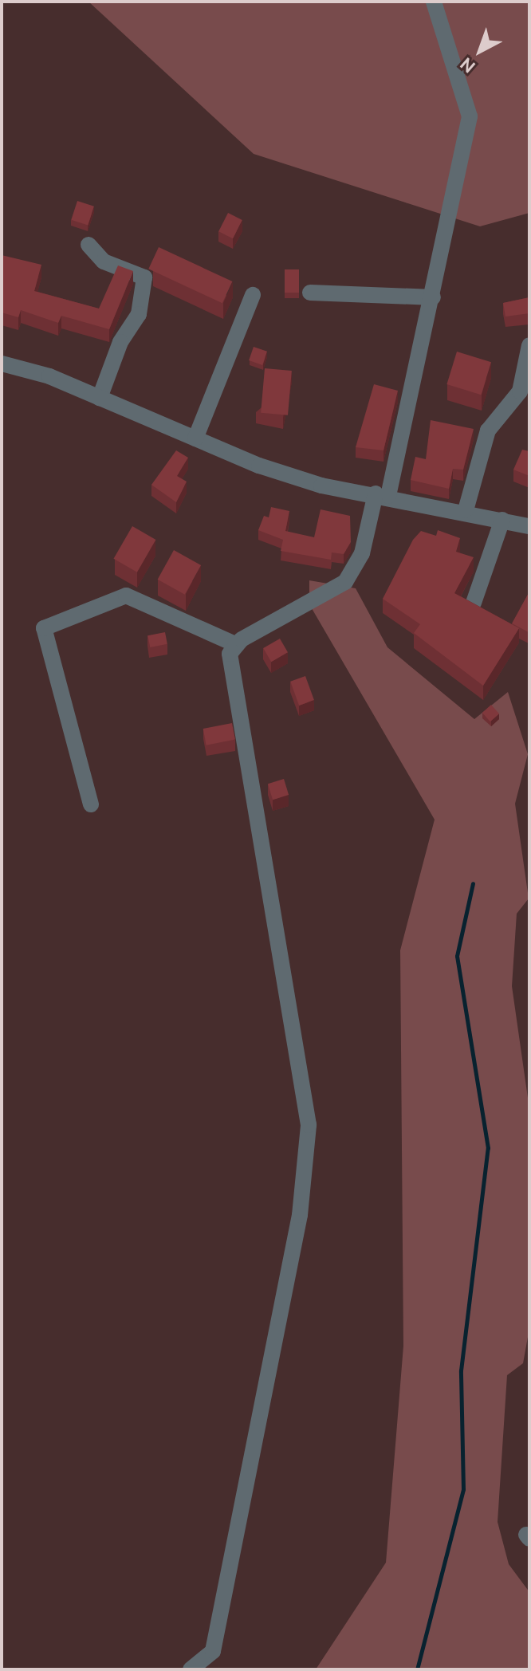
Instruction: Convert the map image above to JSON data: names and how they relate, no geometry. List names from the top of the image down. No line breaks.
{"north":"bottom left"}
